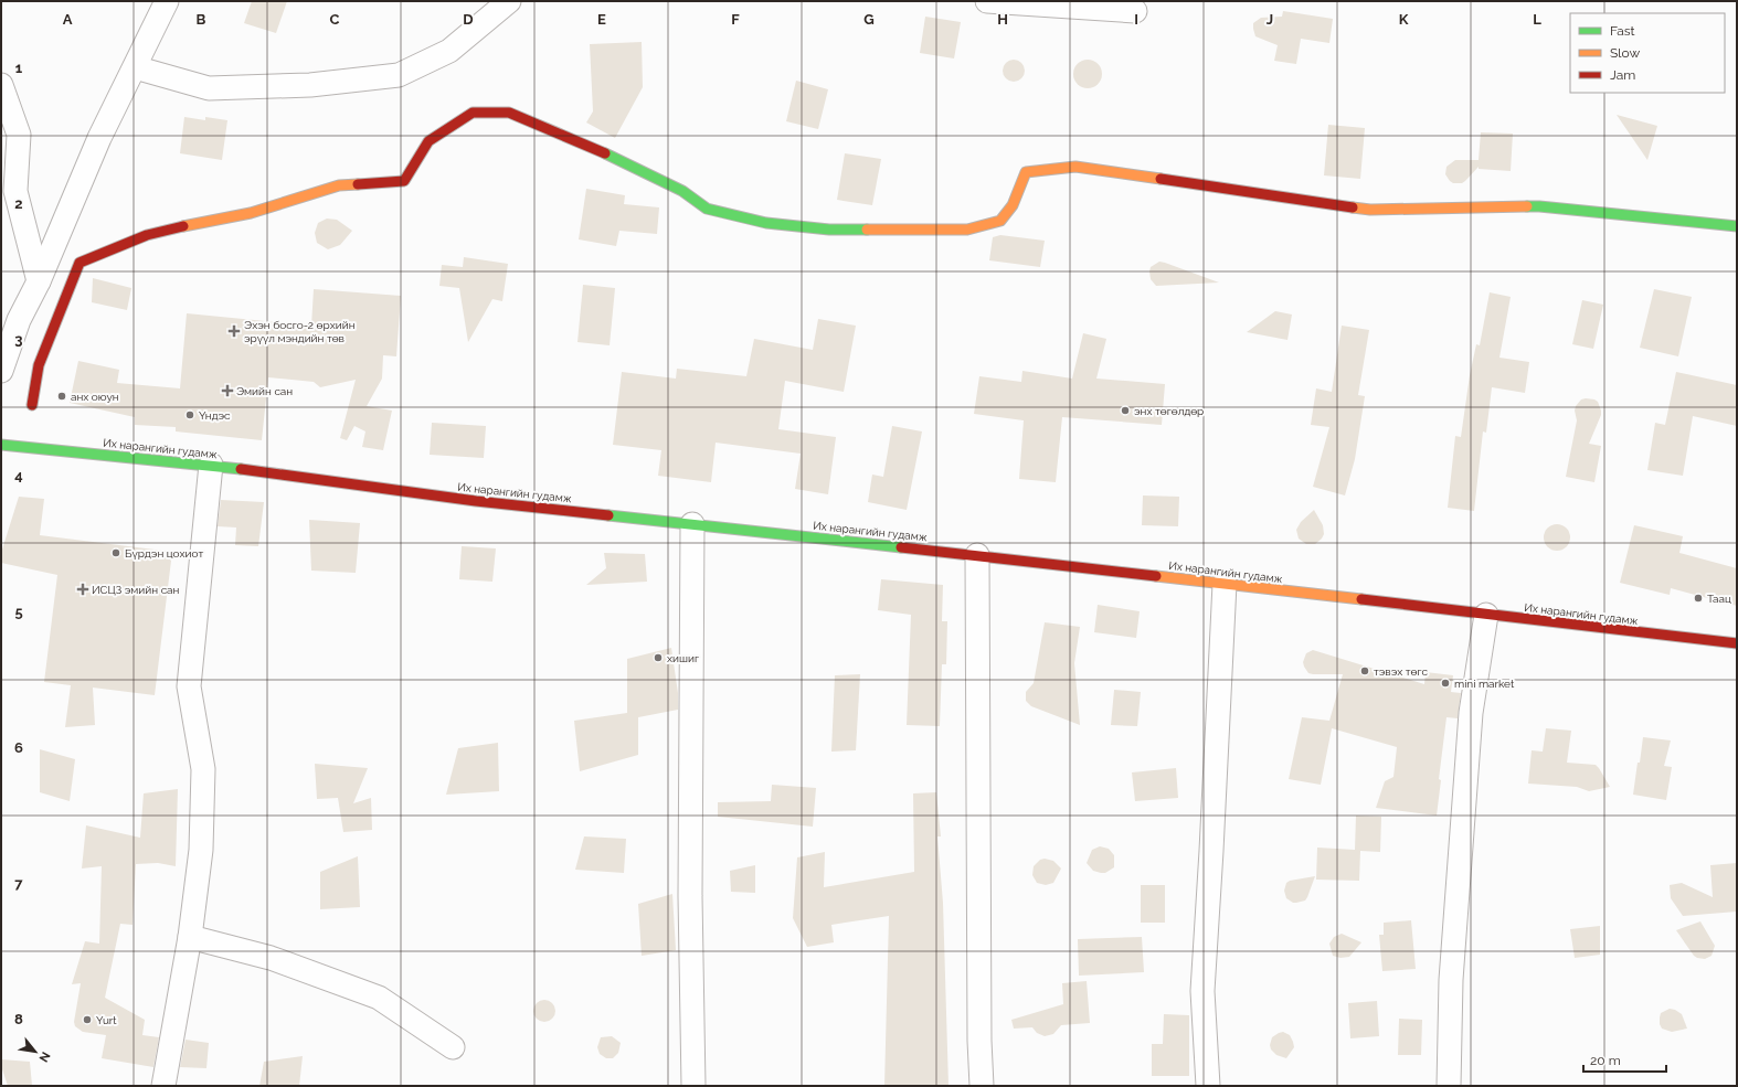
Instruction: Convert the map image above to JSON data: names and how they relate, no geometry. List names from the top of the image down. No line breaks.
{"streets":{"street":["Их нарангийн гудамж"]},"places":{"health":["Эхэн босго-2 өрхийн эрүүл мэндийн төв","Эмийн сан","ИСЦЗ эмийн сан"],"other":["анх оюун","энх төгөлдөр","Үндэс","Бүрдэн цохиот","Таац","хишиг","тэвэх төгс","mini market","Yurt"]},"legend":["Fast","Slow","Jam"],"scale_bar":"20 m","north":"bottom right","grid":{"columns":["A","B","C","D","E","F","G","H","I","J","K","L"],"rows":["1","2","3","4","5","6","7","8"]}}
